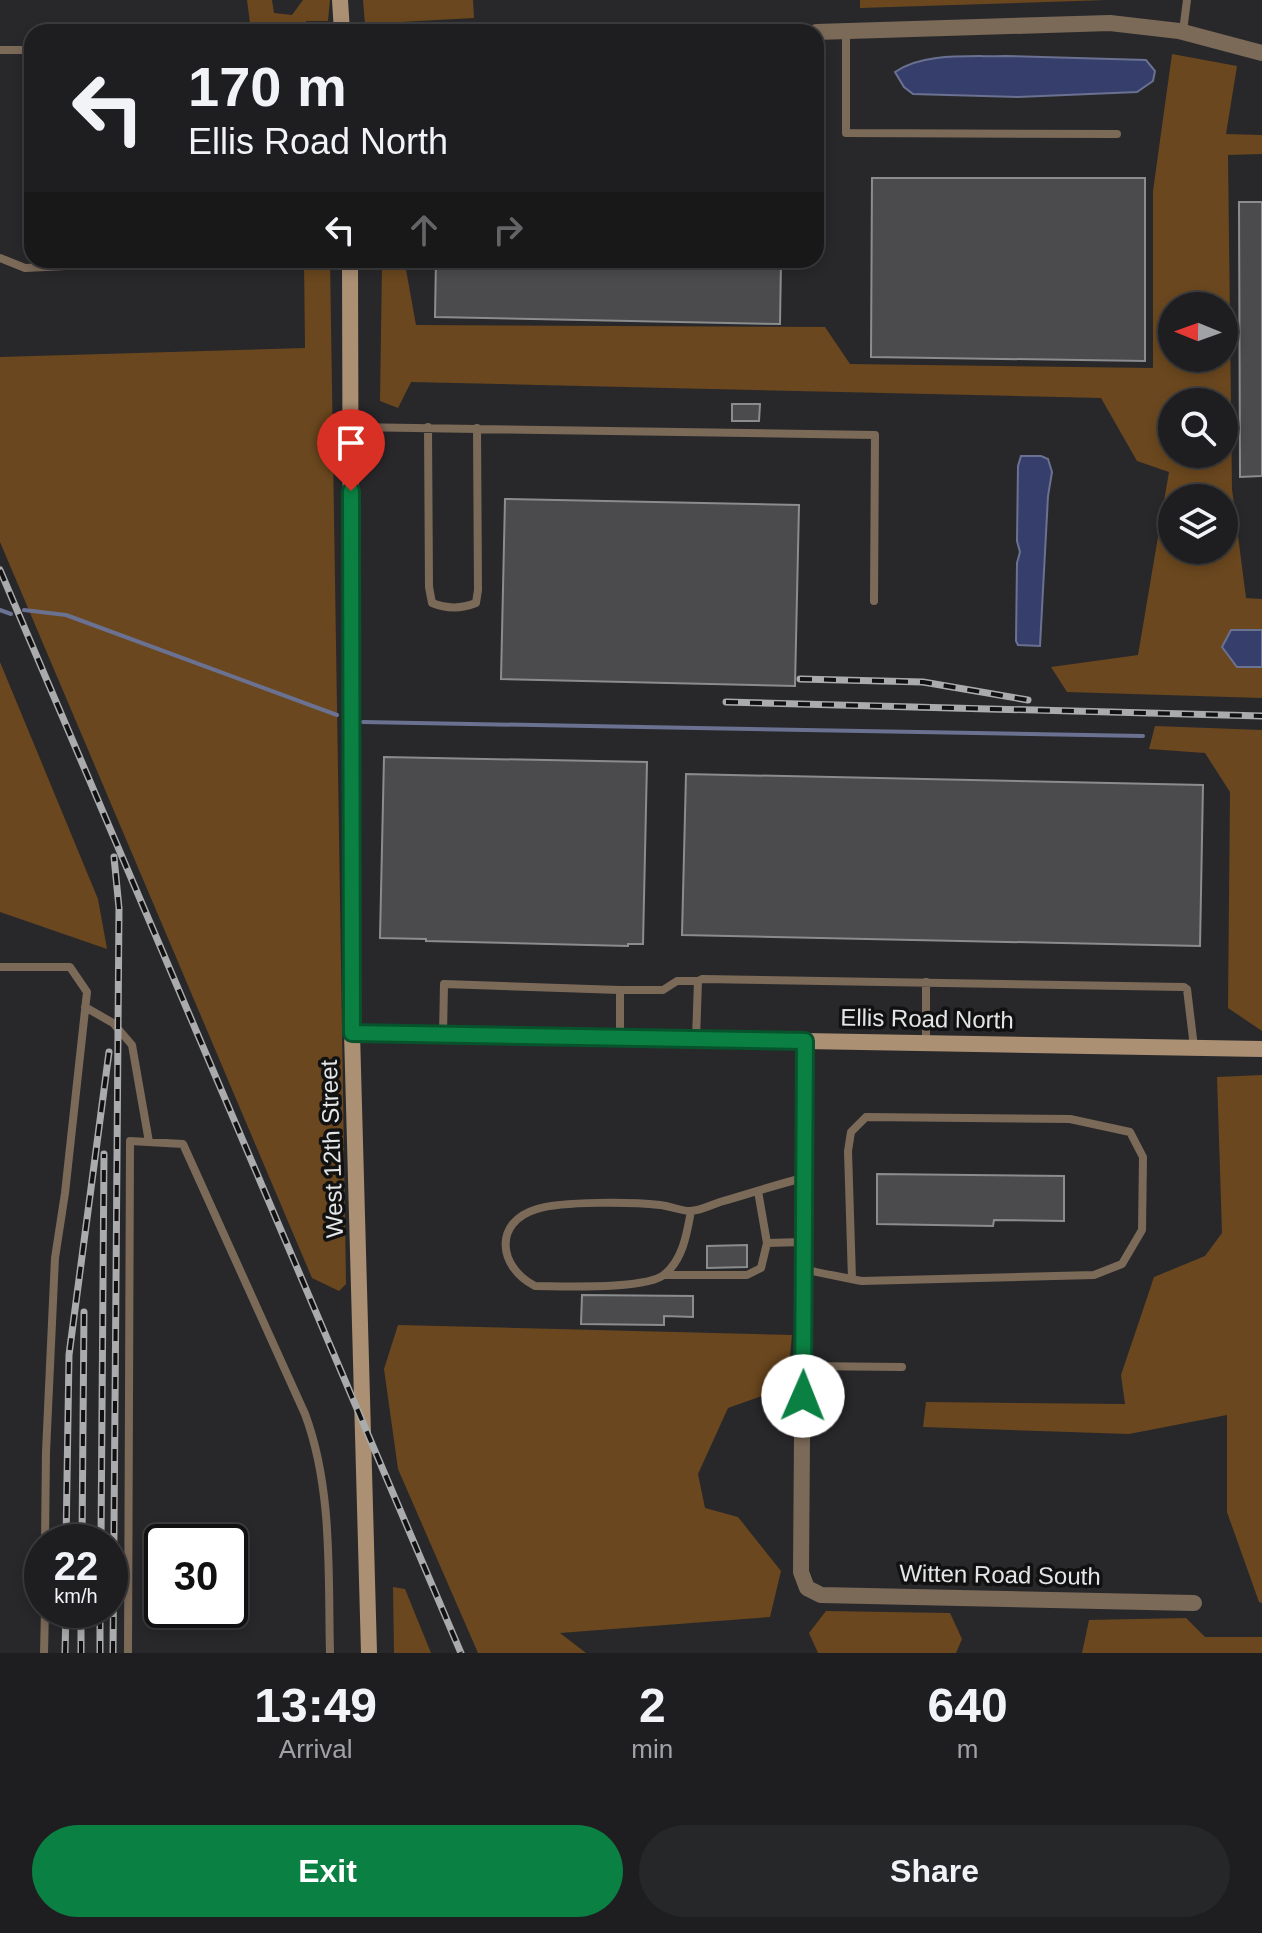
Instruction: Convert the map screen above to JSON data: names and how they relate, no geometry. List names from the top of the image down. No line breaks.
{"streets":{"street":["Ellis Road North","West 12th Street","Witten Road South"]},"crossings":[["Ellis Road North","West 12th Street"]],"north":"left","page":{"turn":["170 m","Ellis Road North"],"speed":"22 km/h","limit":"30","eta":["13:49","Arrival","2","min","640","m"],"buttons":["Exit","Share"]}}
